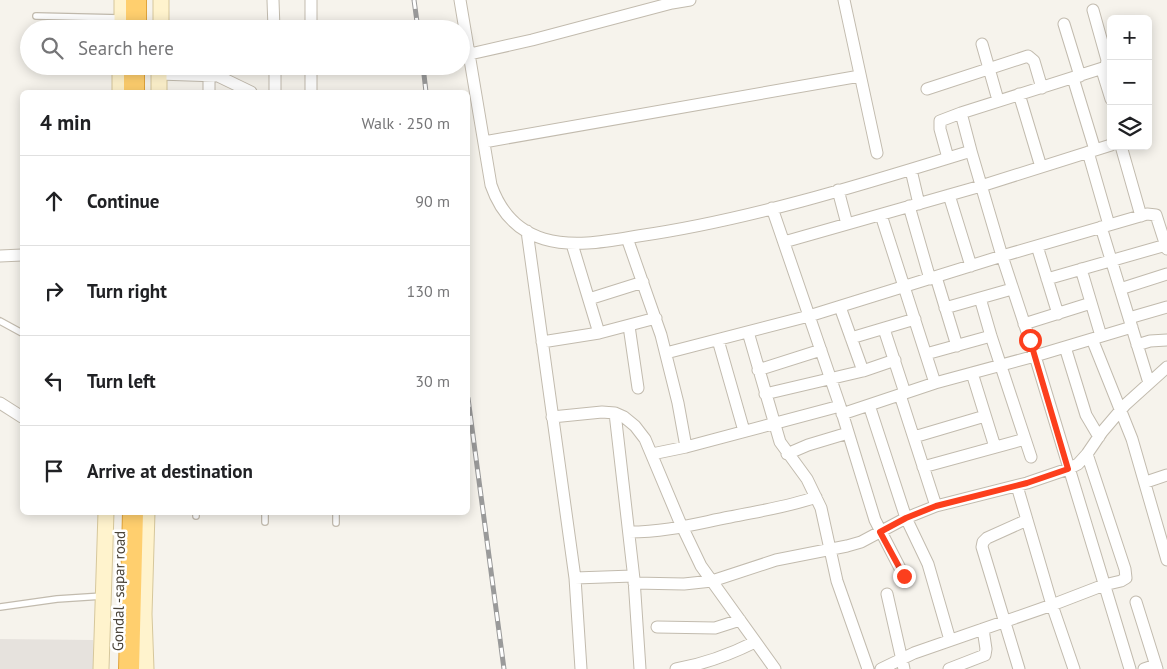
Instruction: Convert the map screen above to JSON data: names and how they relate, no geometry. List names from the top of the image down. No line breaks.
{"streets":{"highway":["Gondal -sapar road"]},"page":{"map_buttons":["+","−"],"search":"Search here","heading":["4 min","Walk · 250 m"],"list":[["Continue","90 m"],["Turn right","130 m"],["Turn left","30 m"],"Arrive at destination"]}}
